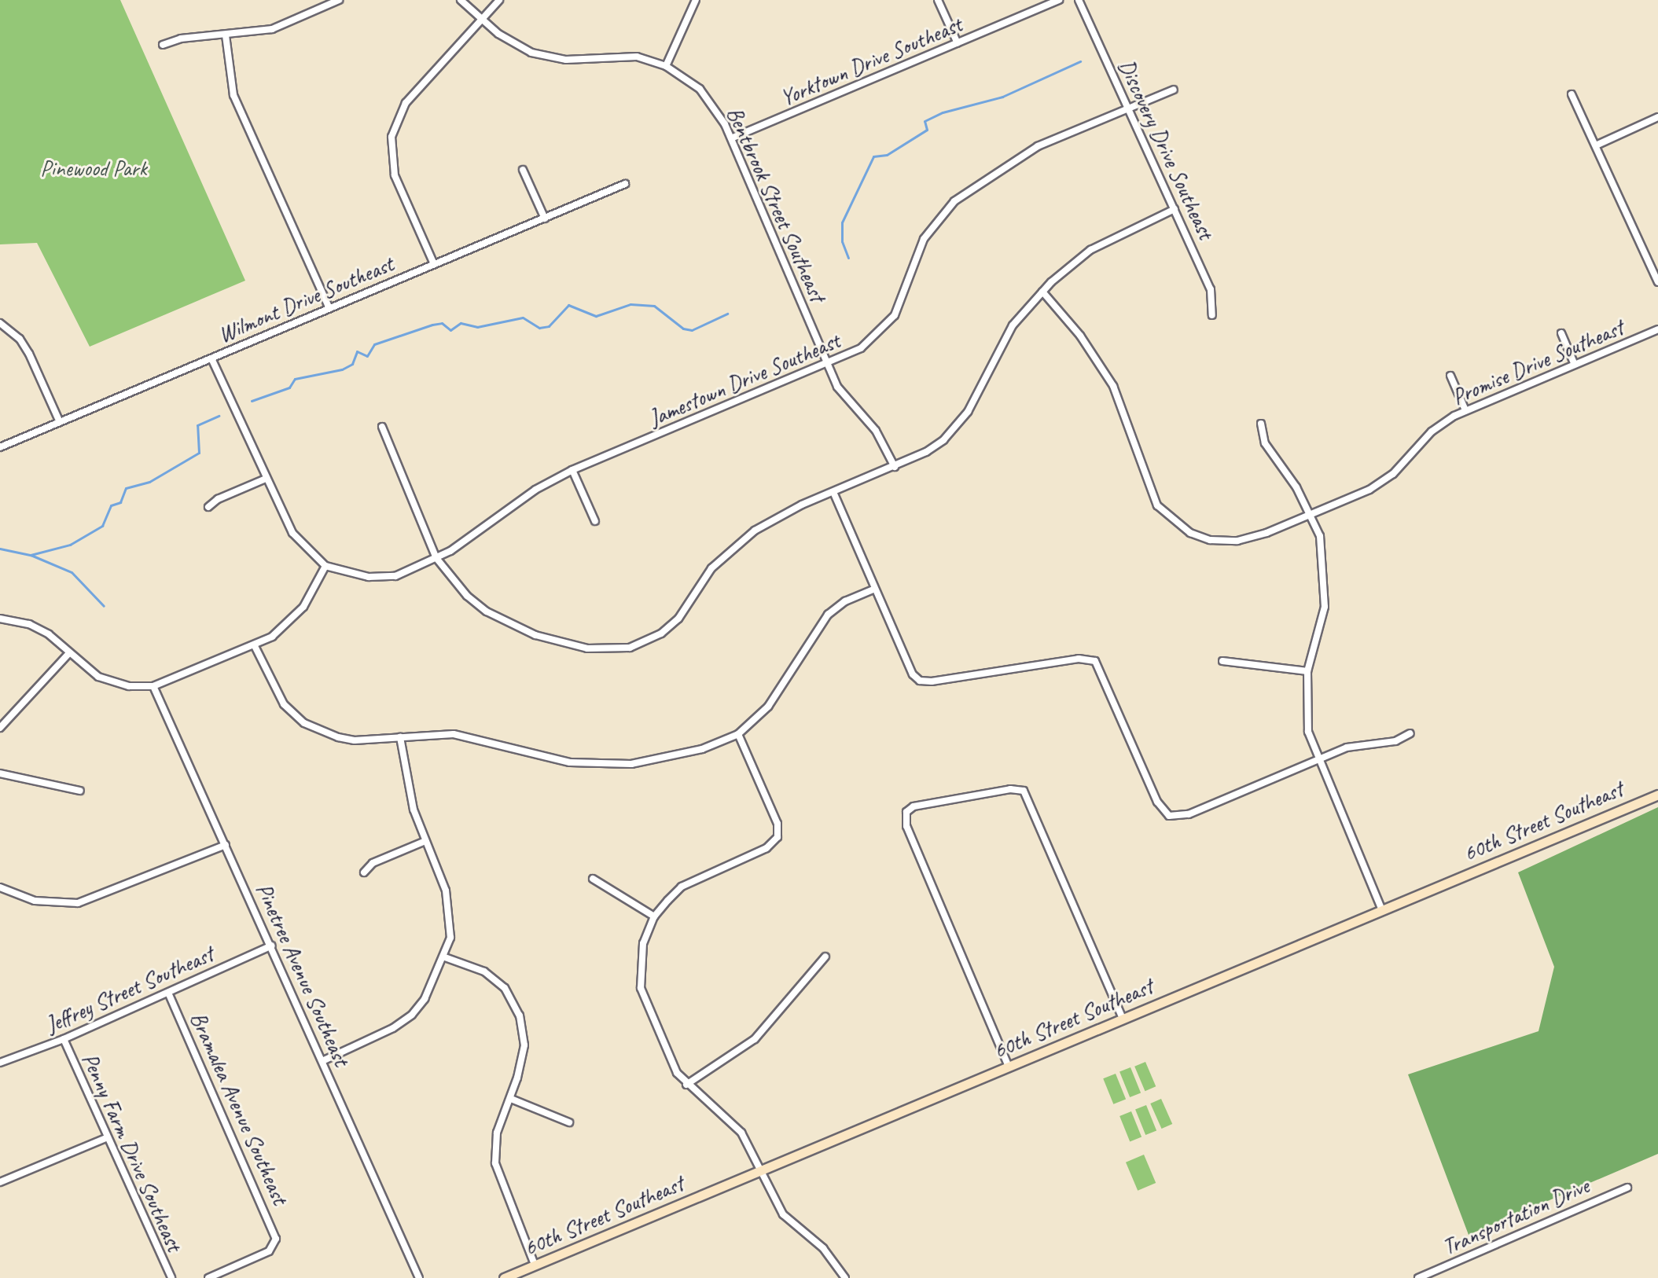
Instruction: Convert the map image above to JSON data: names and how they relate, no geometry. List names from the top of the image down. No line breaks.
{"streets":{"main road":["60th Street Southeast"],"street":["Yorktown Drive Southeast","Discovery Drive Southeast","Bentbrook Street Southeast","Wilmont Drive Southeast","Promise Drive Southeast","Jamestown Drive Southeast","Pinetree Avenue Southeast","Jeffrey Street Southeast","Bramalea Avenue Southeast","Penny Farm Drive Southeast","Transportation Drive"]},"crossings":[["Yorktown Drive Southeast","Bentbrook Street Southeast"],["Discovery Drive Southeast","Jamestown Drive Southeast"],["Bentbrook Street Southeast","Jamestown Drive Southeast"],["Pinetree Avenue Southeast","Jeffrey Street Southeast"],["Jeffrey Street Southeast","Bramalea Avenue Southeast"],["Jeffrey Street Southeast","Penny Farm Drive Southeast"]],"parks":["Pinewood Park"]}
